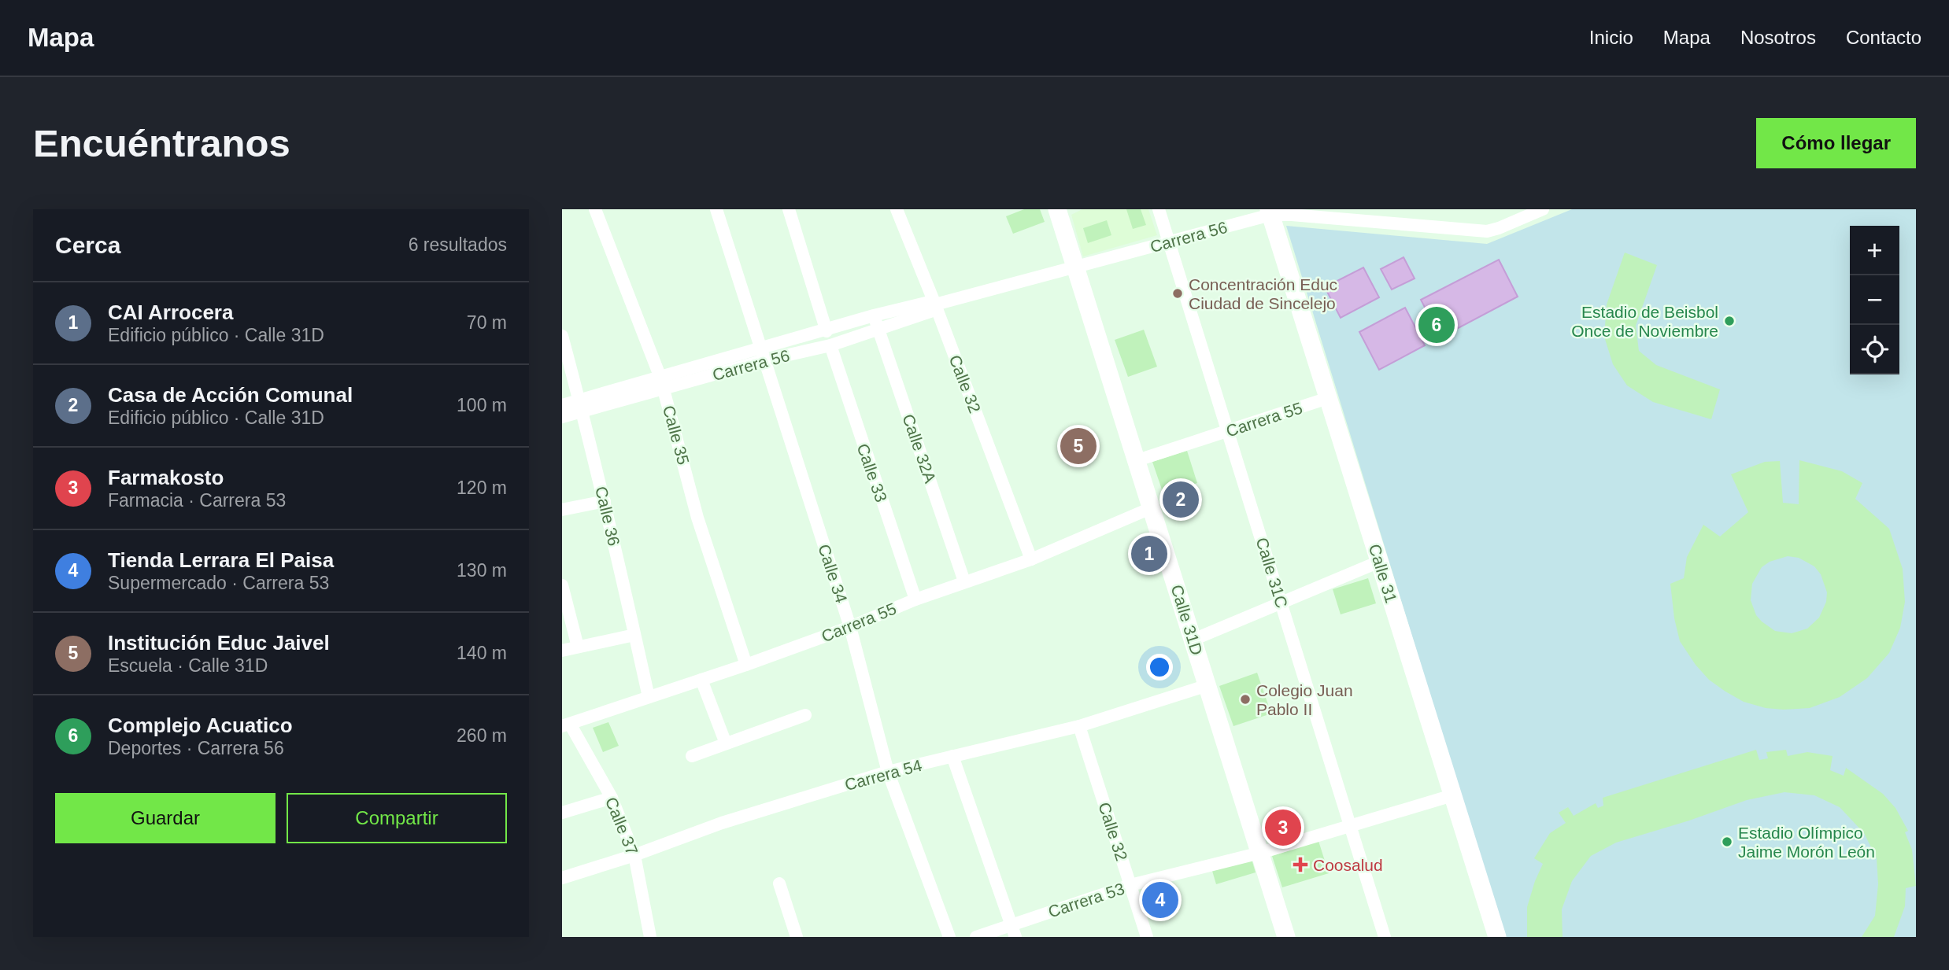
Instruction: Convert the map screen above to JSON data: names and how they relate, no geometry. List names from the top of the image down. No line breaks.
{"streets":{"street":["Carrera 56","Calle 32","Carrera 55","Calle 35","Calle 32A","Calle 33","Calle 36","Calle 31C","Calle 34","Calle 31","Calle 31D","Carrera 54","Calle 37","Carrera 53"]},"crossings":[["Carrera 56","Calle 32"],["Carrera 56","Calle 35"],["Carrera 56","Calle 32A"],["Carrera 56","Calle 33"],["Carrera 56","Calle 36"],["Carrera 56","Calle 31C"],["Carrera 56","Calle 34"],["Carrera 56","Calle 31"],["Carrera 56","Calle 31D"],["Calle 32","Carrera 55"],["Calle 32","Carrera 54"],["Calle 32","Carrera 53"],["Carrera 55","Calle 35"],["Carrera 55","Calle 32A"],["Carrera 55","Calle 33"],["Carrera 55","Calle 36"],["Carrera 55","Calle 31C"],["Carrera 55","Calle 34"],["Carrera 55","Calle 31"],["Carrera 55","Calle 31D"],["Carrera 55","Calle 37"],["Calle 31C","Carrera 53"],["Calle 34","Carrera 54"],["Calle 31","Carrera 53"],["Calle 31D","Carrera 54"],["Calle 31D","Carrera 53"],["Carrera 54","Calle 37"]],"places":{"other":["Concentración Educ Ciudad de Sincelejo","Estadio de Beisbol Once de Noviembre","Colegio Juan Pablo II","Estadio Olímpico Jaime Morón León"],"health":["Coosalud"]},"page":{"header":"Mapa","nav":["Inicio","Mapa","Nosotros","Contacto"],"buttons":["Cómo llegar",["Guardar","Compartir"]],"title":"Encuéntranos","heading":["Cerca","6 resultados"],"map_buttons":["+","−"],"list":[{"mark":"1","name":"CAI Arrocera","note":"Edificio público · Calle 31D","value":"70 m"},{"mark":"2","name":"Casa de Acción Comunal","note":"Edificio público · Calle 31D","value":"100 m"},{"mark":"3","name":"Farmakosto","note":"Farmacia · Carrera 53","value":"120 m"},{"mark":"4","name":"Tienda Lerrara El Paisa","note":"Supermercado · Carrera 53","value":"130 m"},{"mark":"5","name":"Institución Educ Jaivel","note":"Escuela · Calle 31D","value":"140 m"},{"mark":"6","name":"Complejo Acuatico","note":"Deportes · Carrera 56","value":"260 m"}],"pins":["6","5","2","1","3","4"]}}
